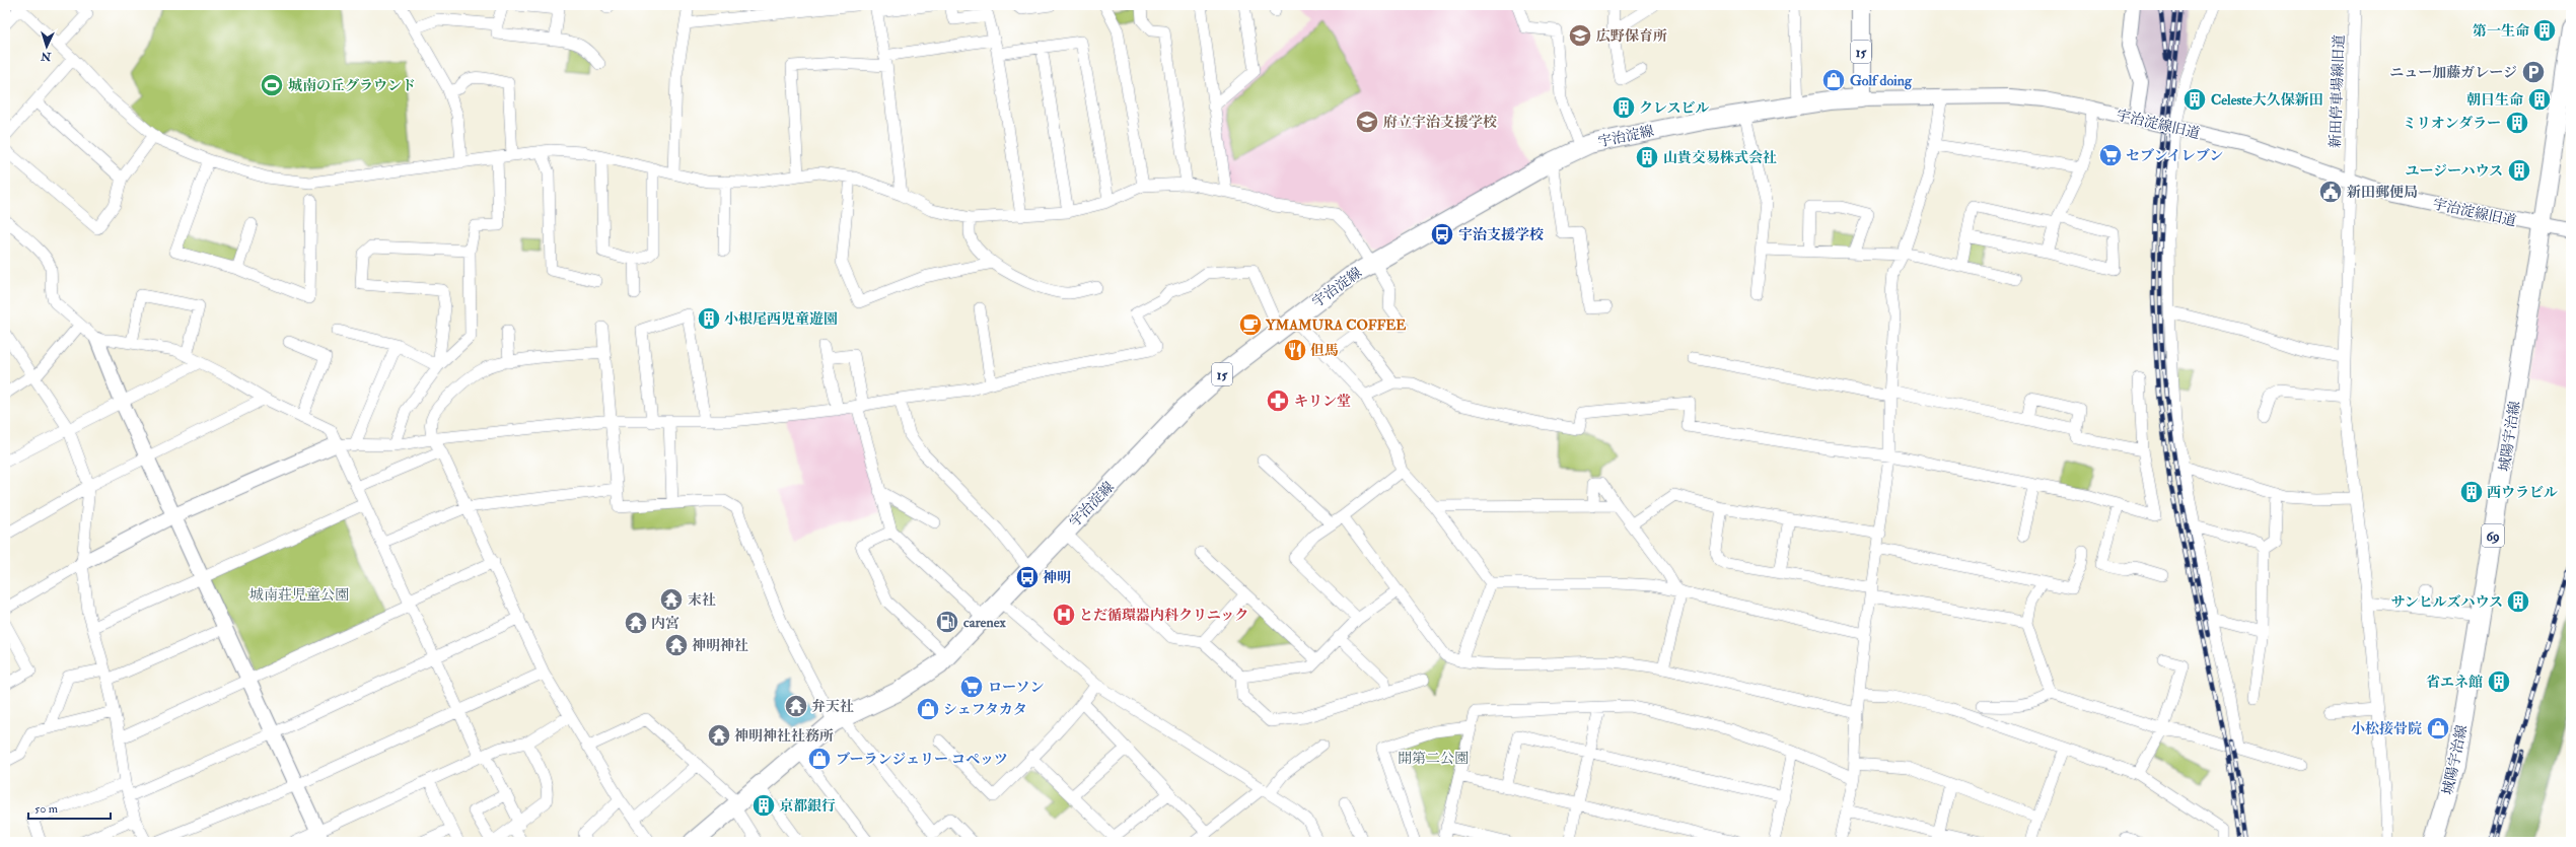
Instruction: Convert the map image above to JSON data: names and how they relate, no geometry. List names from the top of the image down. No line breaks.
{"streets":{"main road":["15","宇治淀線","城陽宇治線","69"],"street":["新田停車場線旧道","宇治淀線旧道"]},"crossings":[["15","宇治淀線旧道"],["15","宇治淀線"],["新田停車場線旧道","宇治淀線旧道"],["宇治淀線旧道","宇治淀線"],["宇治淀線旧道","城陽宇治線"]],"parks":["城南荘児童公園","開第二公園"],"places":{"building":["第一生命","Celeste大久保新田","朝日生命","クレスビル","ミリオンダラー","山貴交易株式会社","ユージーハウス","小根尾西児童遊園","西ウラビル","サンヒルズハウス","省エネ館","京都銀行"],"school or university":["広野保育所","府立宇治支援学校"],"parking":["ニュー加藤ガレージ"],"shop":["Golf doing","シェフタカタ","小松接骨院","ブーランジェリー コペッツ"],"sports":["城南の丘グラウンド"],"supermarket":["セブンイレブン","ローソン"],"public building":["新田郵便局"],"bus stop":["宇治支援学校","神明"],"cafe":["YMAMURA COFFEE"],"restaurant":["但馬"],"pharmacy":["キリン堂"],"temple":["末社","内宮","神明神社","弁天社","神明神社社務所"],"hospital":["とだ循環器内科クリニック"],"fuel station":["carenex"]},"scale_bar":"50 m","north":"bottom"}
